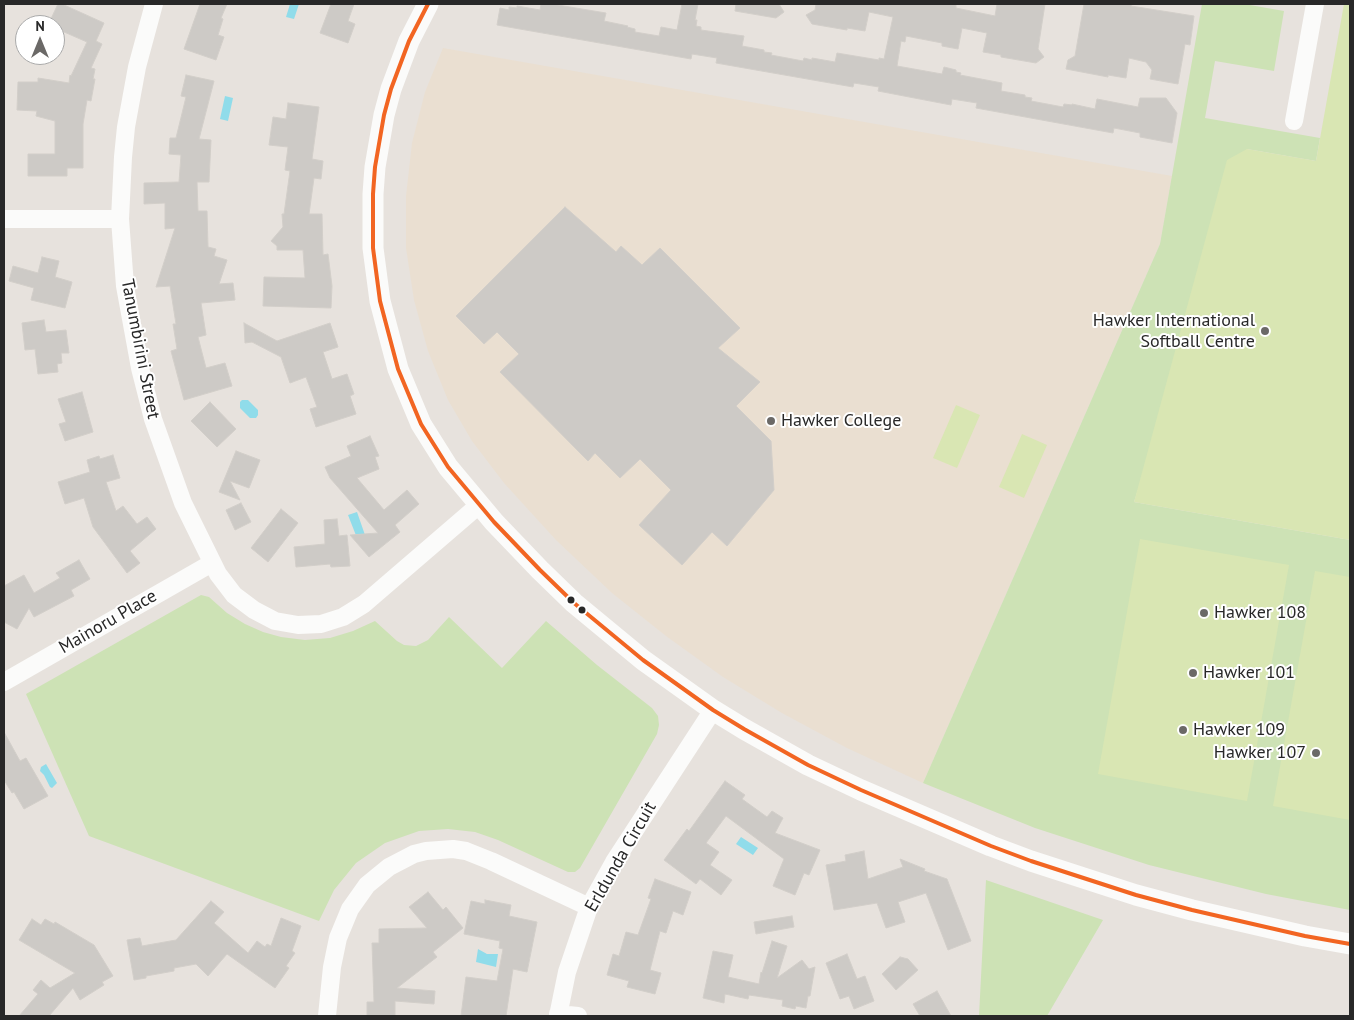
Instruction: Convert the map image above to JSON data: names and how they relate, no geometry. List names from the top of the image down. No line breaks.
{"streets":{"street":["Tanumbirini Street","Mainoru Place","Erldunda Circuit"]},"crossings":[["Tanumbirini Street","Mainoru Place"]],"places":["Hawker International Softball Centre","Hawker College","Hawker 108","Hawker 101","Hawker 109","Hawker 107"],"north":"top"}
